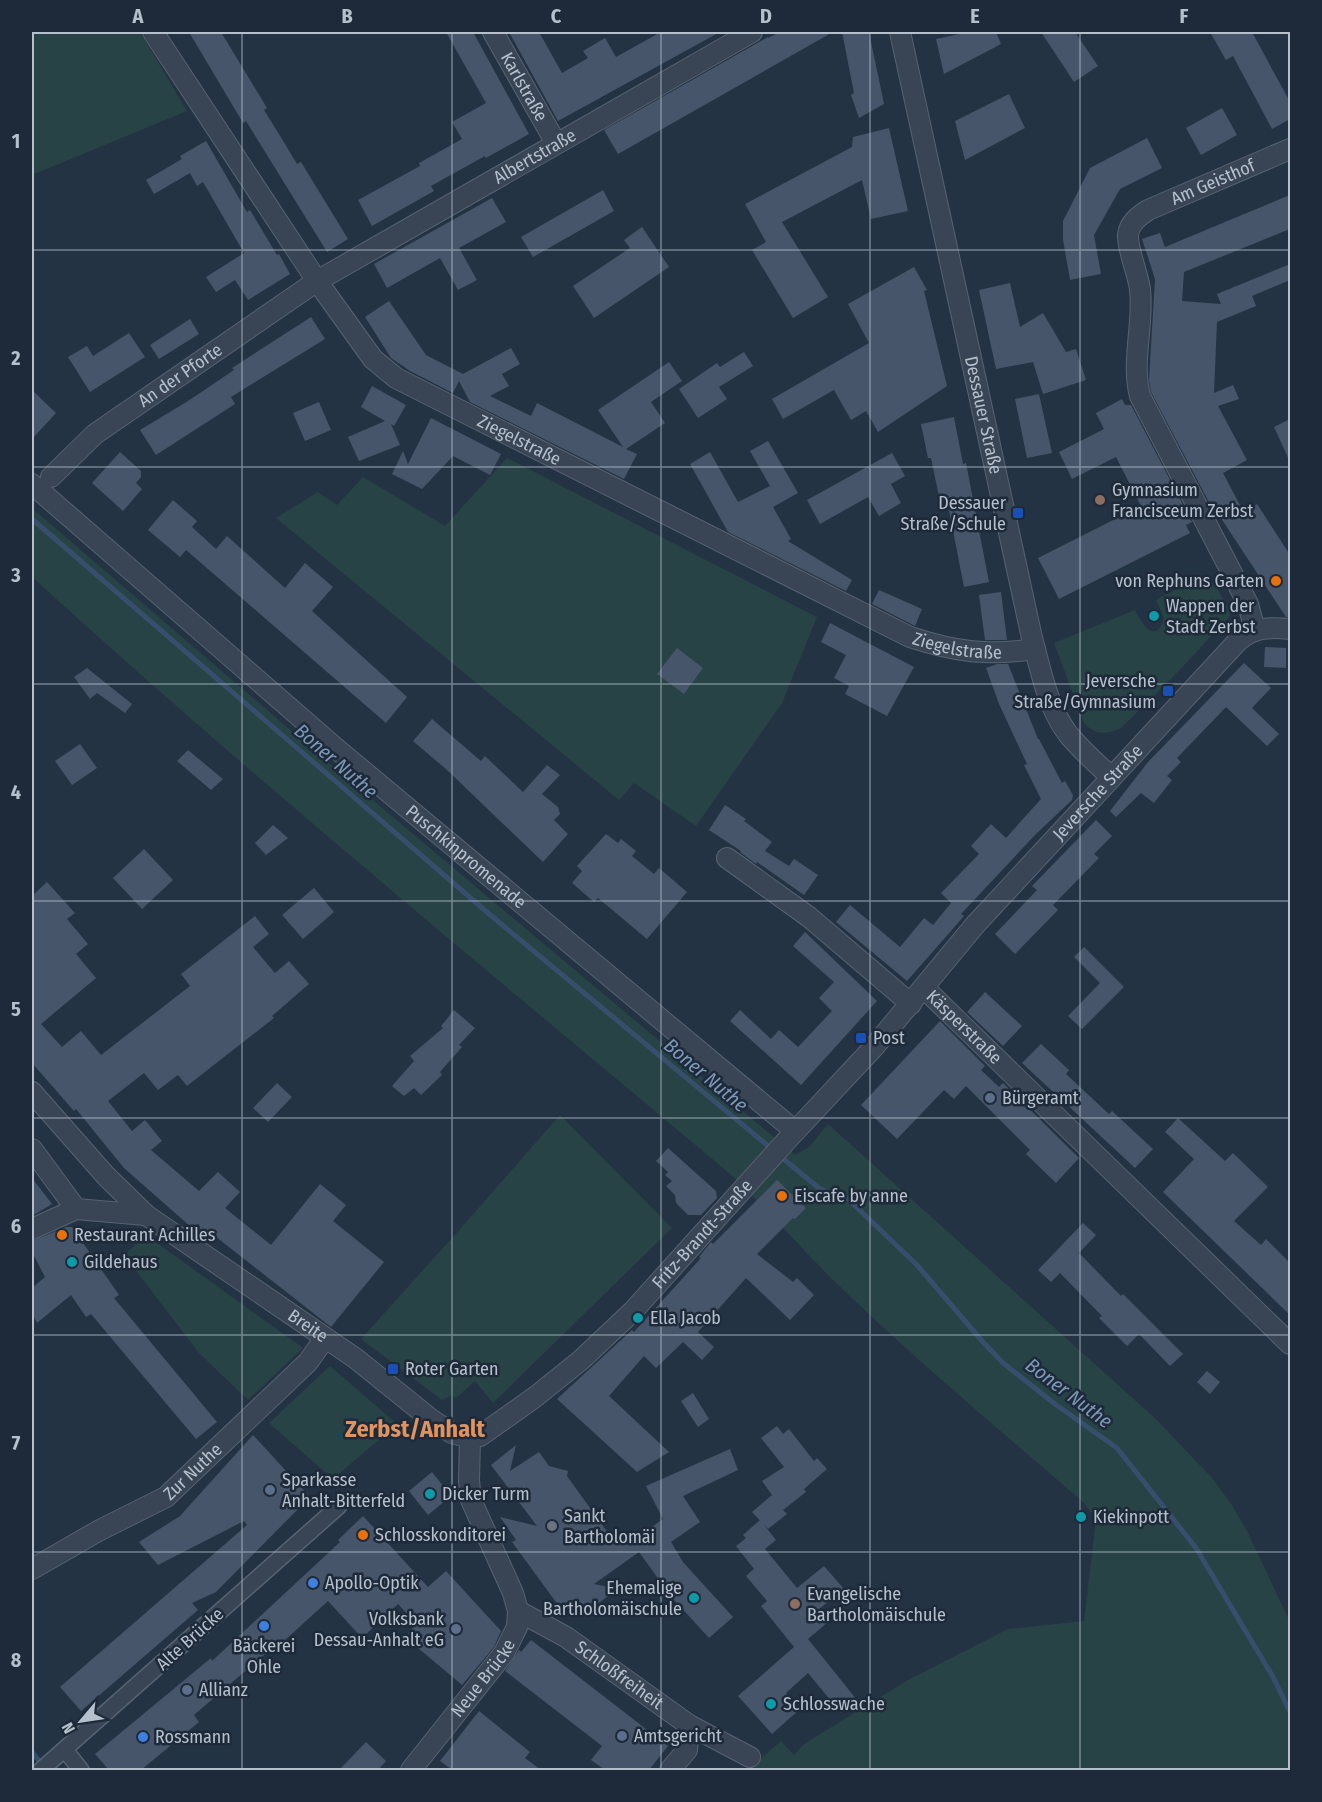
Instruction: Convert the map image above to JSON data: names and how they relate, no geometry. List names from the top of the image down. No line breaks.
{"streets":{"street":["Karlstraße","Albertstraße","Am Geisthof","An der Pforte","Dessauer Straße","Ziegelstraße","Jeversche Straße","Puschkinpromenade","Käsperstraße","Fritz-Brandt-Straße","Breite","Zur Nuthe","Alte Brücke","Schloßfreiheit","Neue Brücke"]},"crossings":[["Karlstraße","Albertstraße"],["Albertstraße","An der Pforte"],["Albertstraße","Ziegelstraße"],["Am Geisthof","Jeversche Straße"],["An der Pforte","Ziegelstraße"],["Dessauer Straße","Ziegelstraße"],["Dessauer Straße","Jeversche Straße"],["Jeversche Straße","Käsperstraße"],["Puschkinpromenade","Fritz-Brandt-Straße"],["Käsperstraße","Fritz-Brandt-Straße"],["Fritz-Brandt-Straße","Breite"],["Breite","Zur Nuthe"],["Schloßfreiheit","Neue Brücke"]],"districts":["Zerbst/Anhalt"],"water":["Boner Nuthe"],"places":{"other":["Gymnasium Francisceum Zerbst","von Rephuns Garten","Wappen der Stadt Zerbst","Bürgeramt","Eiscafe by anne","Restaurant Achilles","Gildehaus","Ella Jacob","Sparkasse Anhalt-Bitterfeld","Dicker Turm","Kiekinpott","Sankt Bartholomäi","Schlosskonditorei","Apollo-Optik","Ehemalige Bartholomäischule","Evangelische Bartholomäischule","Bäckerei Ohle","Volksbank Dessau-Anhalt eG","Allianz","Schlosswache","Amtsgericht","Rossmann"],"transit":["Dessauer Straße/Schule","Jeversche Straße/Gymnasium","Post","Roter Garten"]},"north":"bottom left","grid":{"columns":["A","B","C","D","E","F"],"rows":["1","2","3","4","5","6","7","8"]}}
